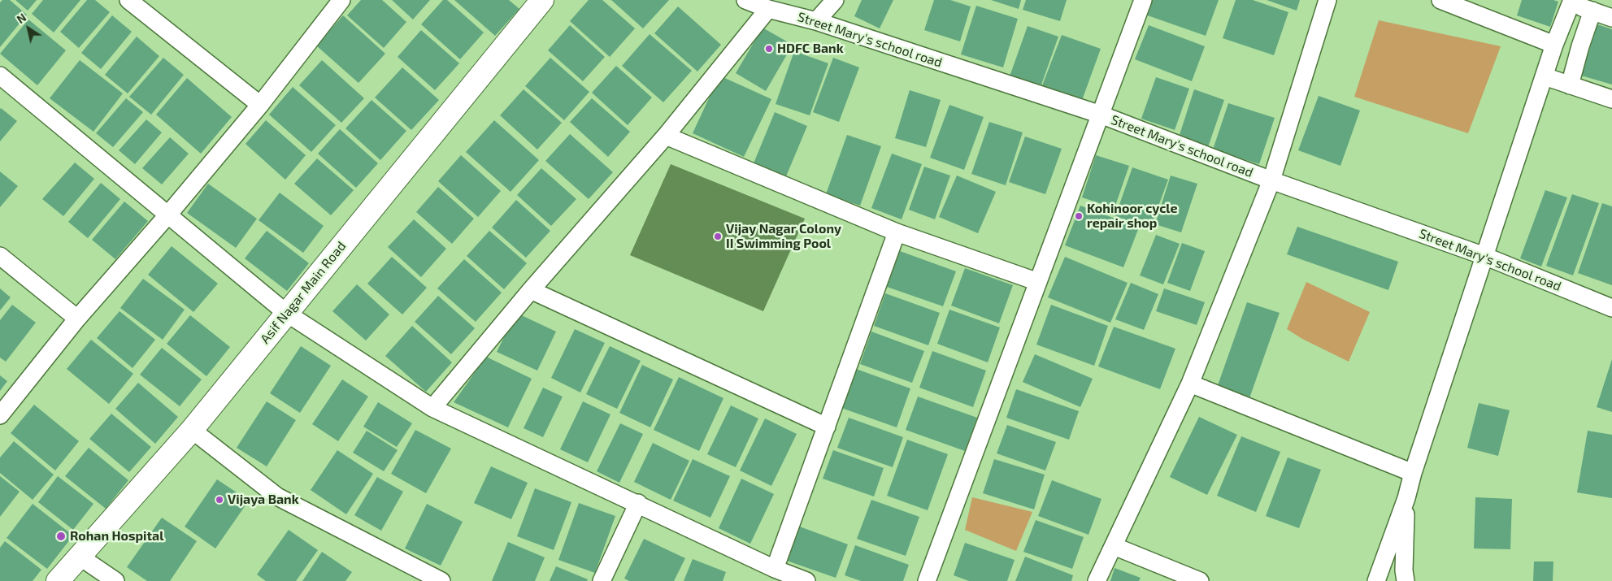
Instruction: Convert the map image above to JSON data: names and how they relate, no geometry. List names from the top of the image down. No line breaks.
{"streets":{"street":["Street Mary's school road","Asif Nagar Main Road"]},"places":["HDFC Bank","Kohinoor cycle repair shop","Vijay Nagar Colony II Swimming Pool","Vijaya Bank","Rohan Hospital"],"north":"top left"}
